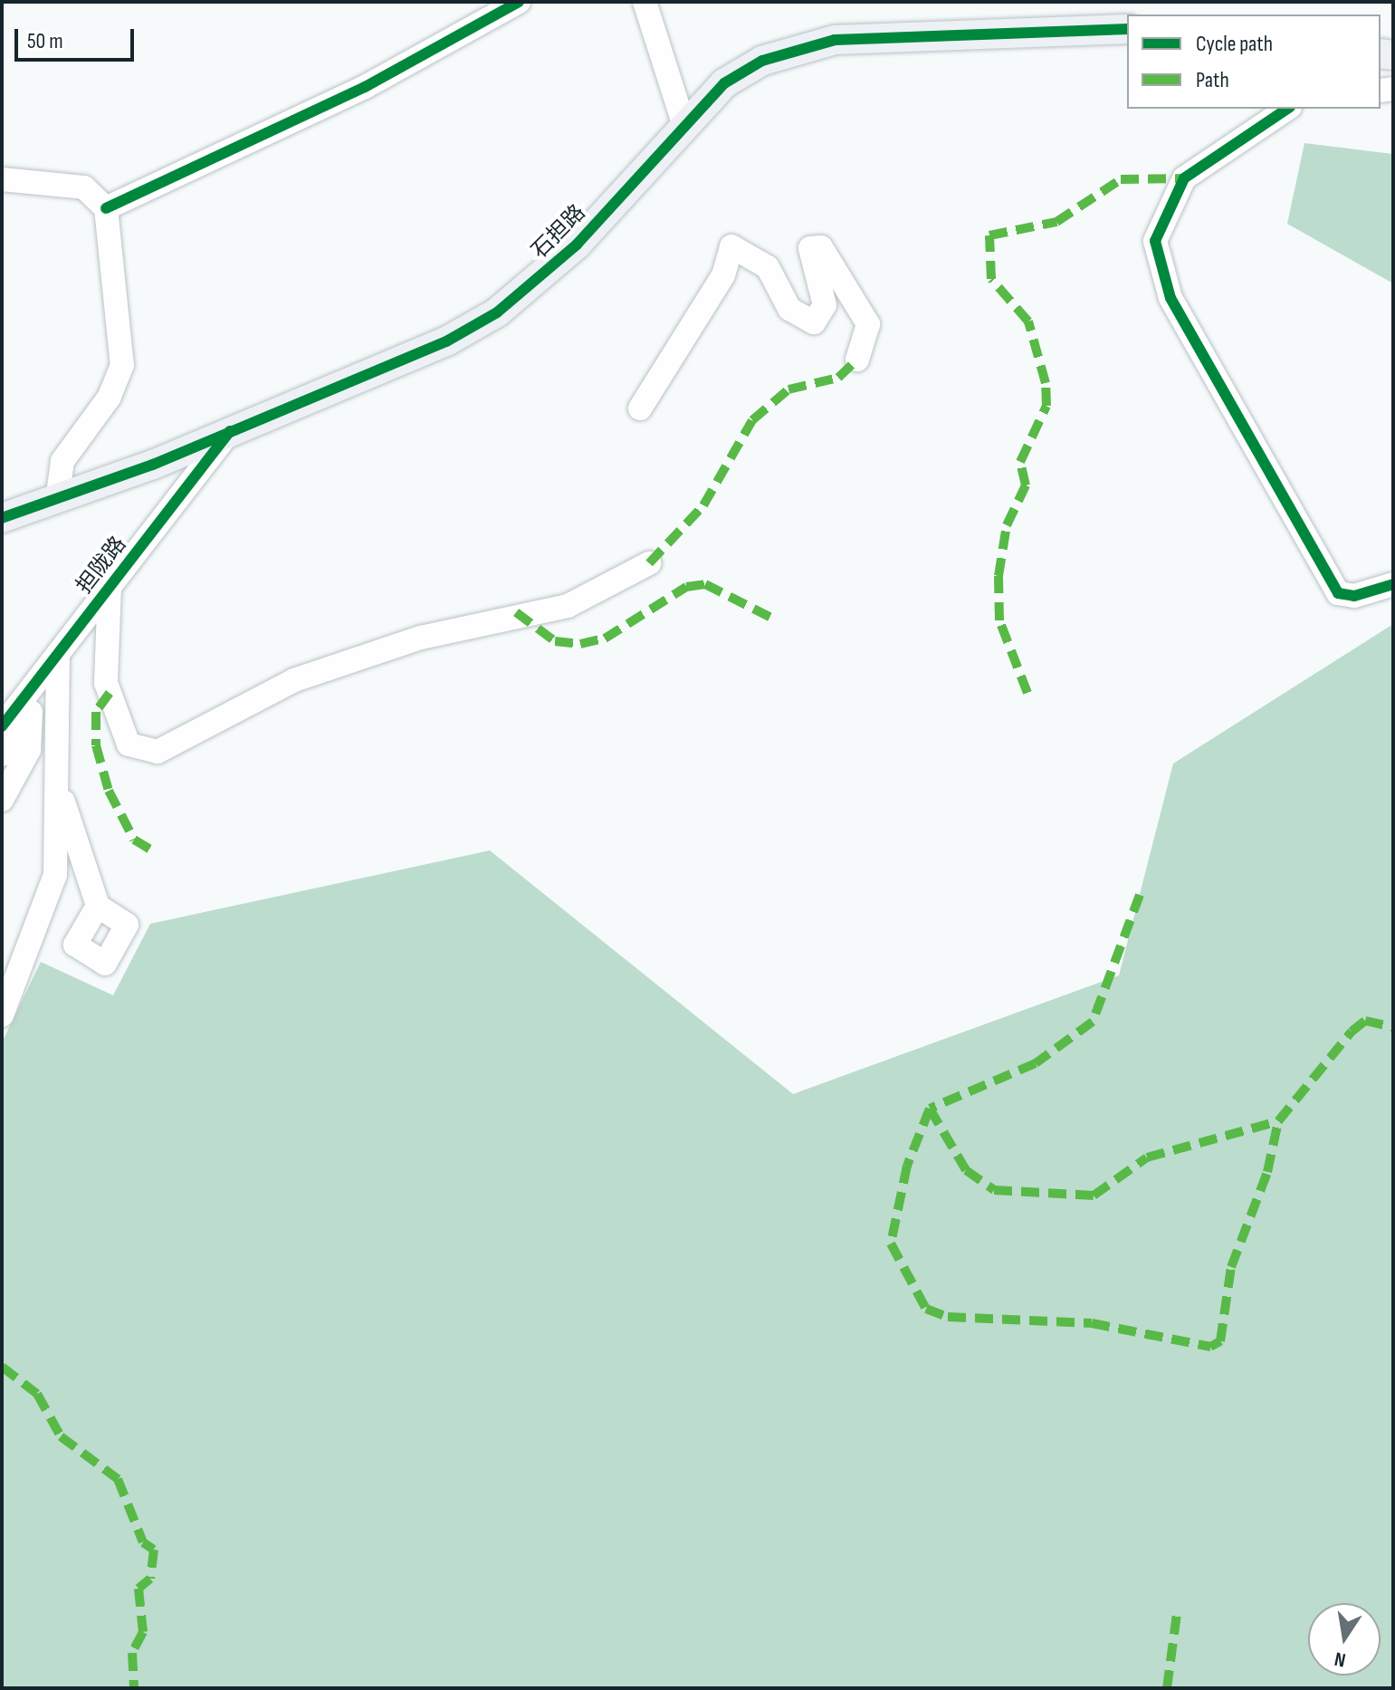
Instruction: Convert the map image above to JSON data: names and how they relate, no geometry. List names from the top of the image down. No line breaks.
{"streets":{"main road":["石担路"],"street":["担陇路"]},"crossings":[["石担路","担陇路"]],"legend":["Cycle path","Path"],"scale_bar":"50 m","north":"bottom"}
